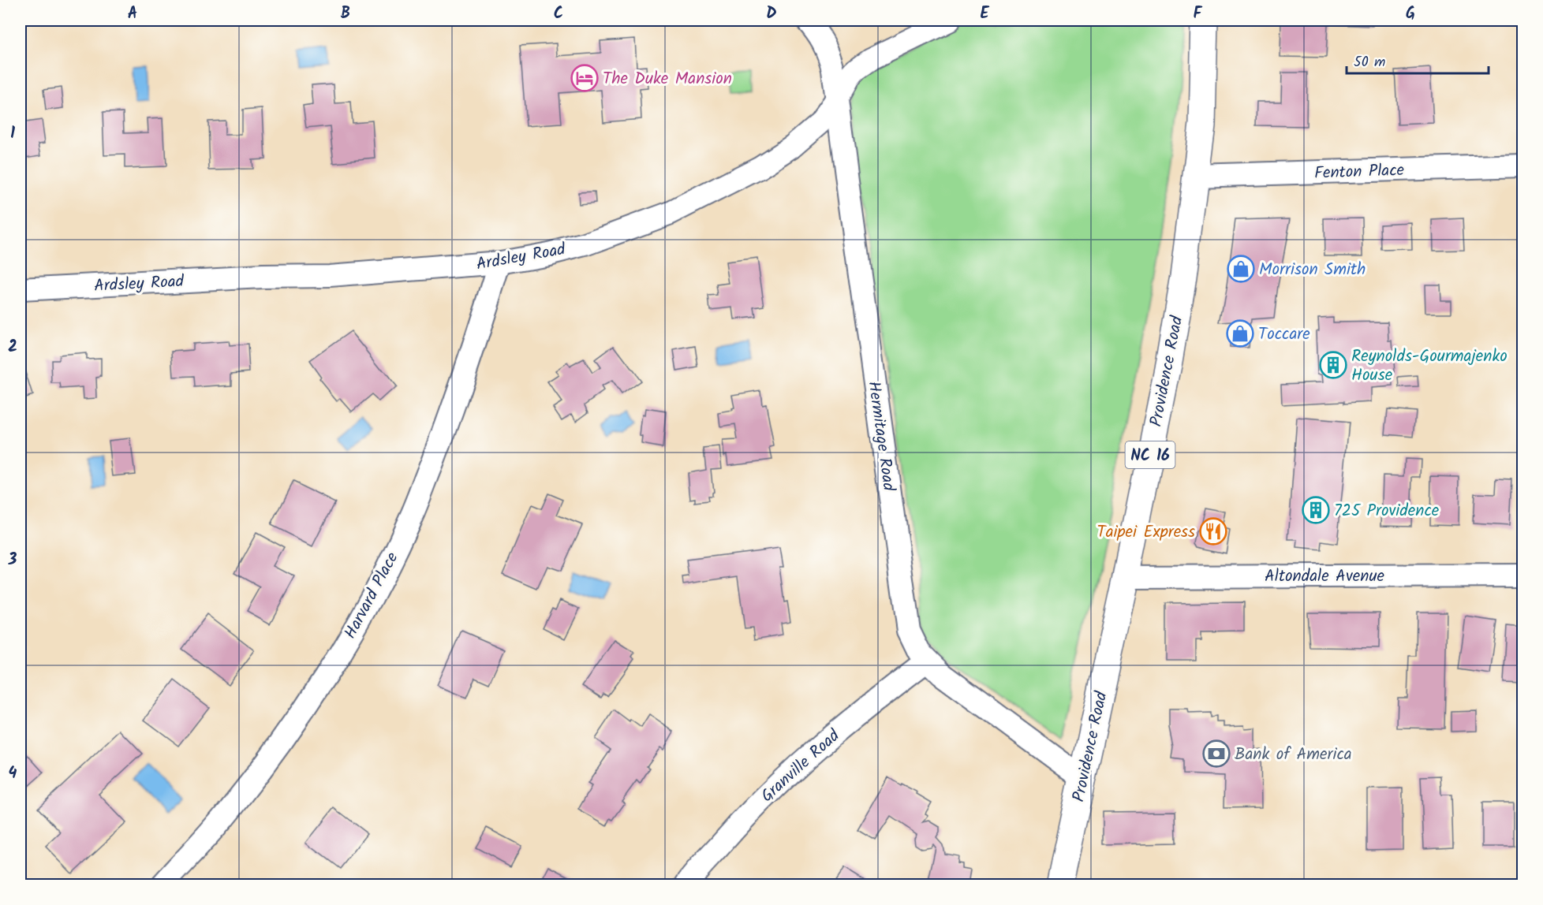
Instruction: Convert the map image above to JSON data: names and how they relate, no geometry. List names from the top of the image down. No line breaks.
{"streets":{"main road":["Providence Road","NC 16"],"street":["Fenton Place","Ardsley Road","Hermitage Road","Altondale Avenue","Harvard Place","Granville Road"]},"crossings":[["Fenton Place","Providence Road"],["Ardsley Road","Hermitage Road"],["Ardsley Road","Harvard Place"],["Providence Road","Hermitage Road"],["Providence Road","Altondale Avenue"],["Hermitage Road","Granville Road"]],"places":{"hotel":["The Duke Mansion"],"shop":["Morrison Smith","Toccare"],"building":["Reynolds-Gourmajenko House","725 Providence"],"restaurant":["Taipei Express"],"bank":["Bank of America"]},"scale_bar":"50 m","grid":{"columns":["A","B","C","D","E","F","G"],"rows":["1","2","3","4"]}}
